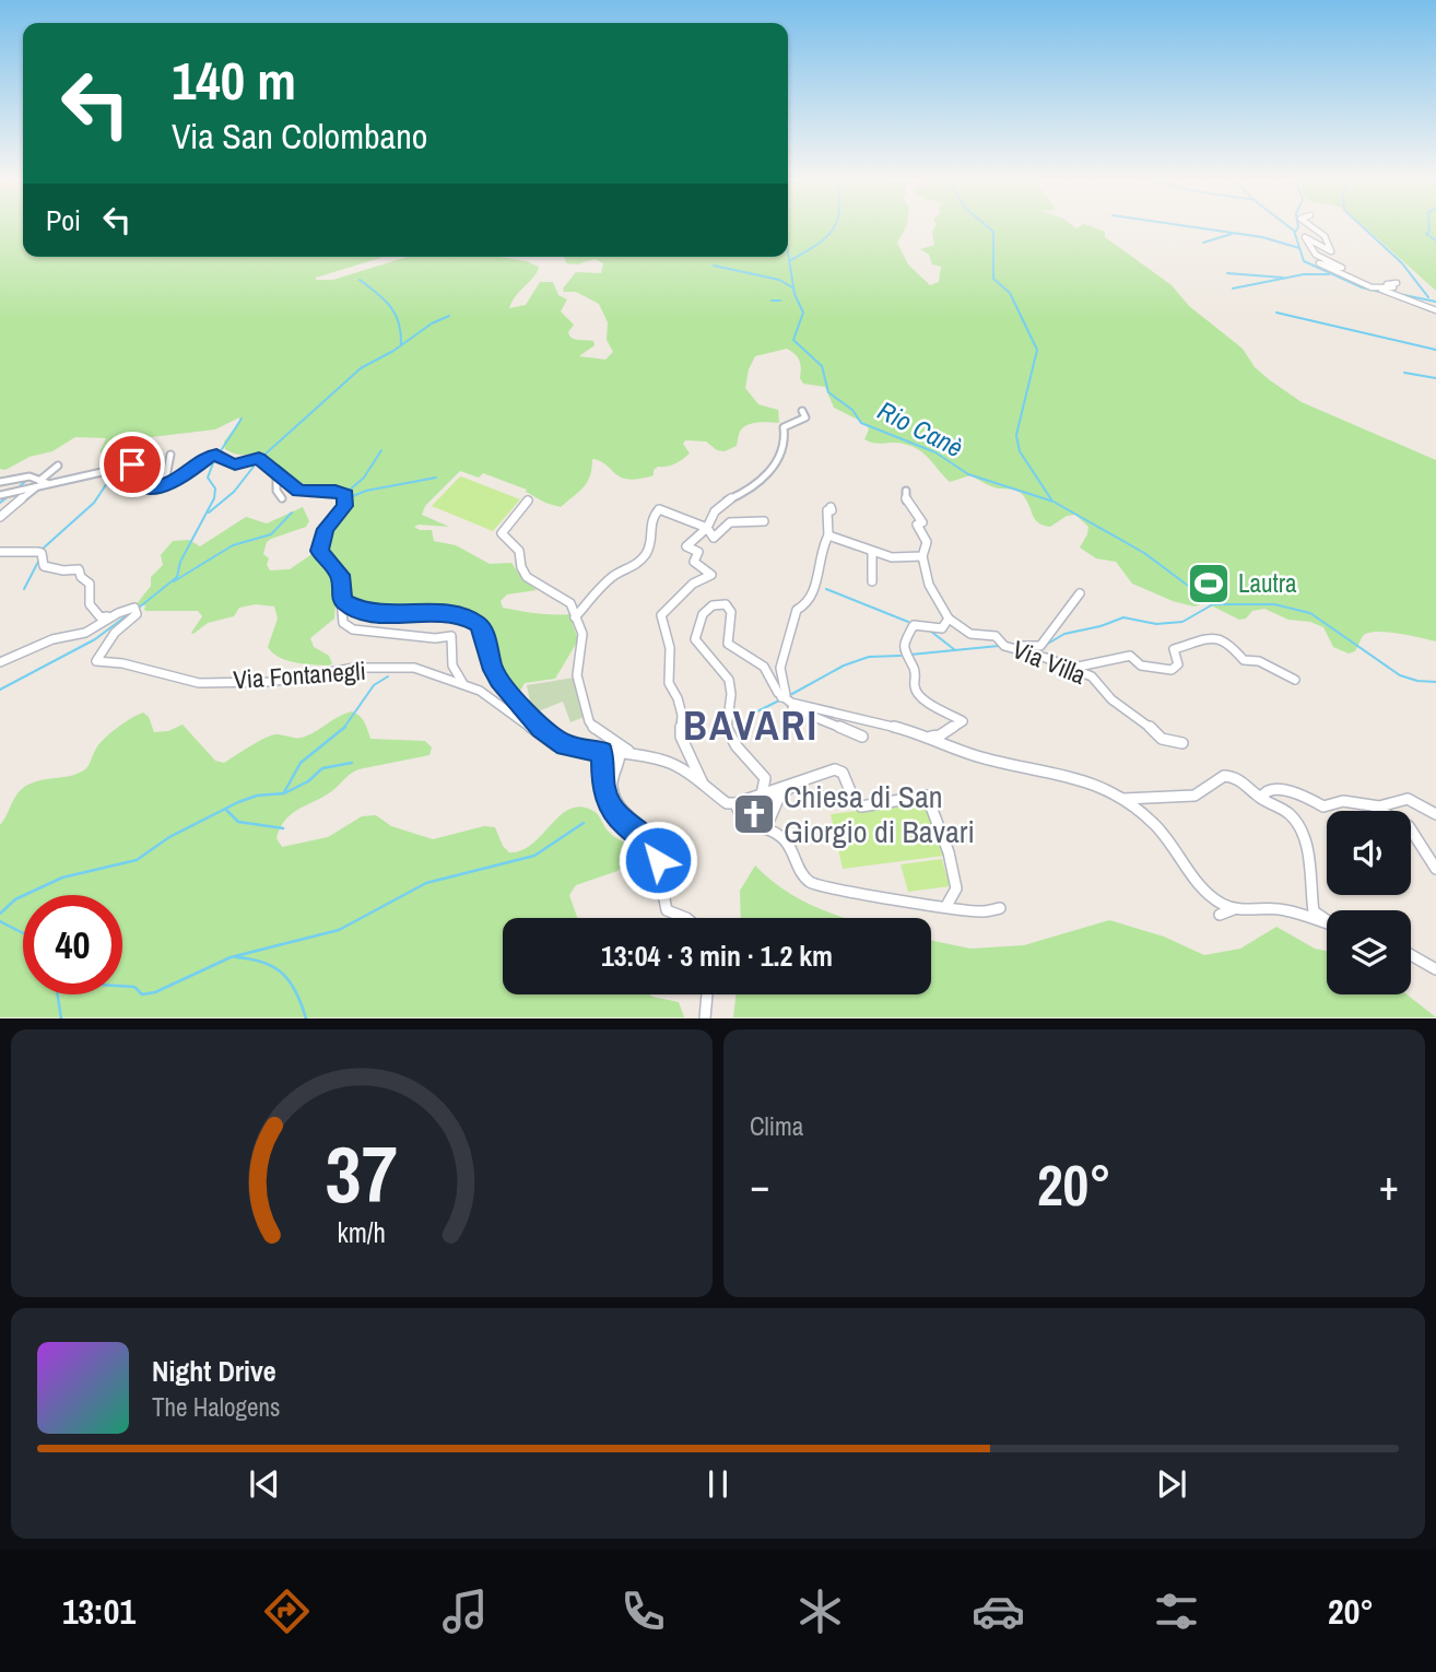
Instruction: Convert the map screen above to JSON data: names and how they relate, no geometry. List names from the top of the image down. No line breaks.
{"streets":{"street":["Via Villa","Via Fontanegli"]},"districts":["BAVARI"],"water":["Rio Canè"],"places":{"sports":["Lautra"],"church":["Chiesa di San Giorgio di Bavari"]},"page":{"turn":["140 m","Via San Colombano"],"then":"Poi","limit":"40","trip":"13:04 · 3 min · 1.2 km","tile":"Clima","heat":["−","20°","+"],"song":["Night Drive","The Halogens"],"tabs":["13:01","20°"],"gauge":["37","km/h"]}}
